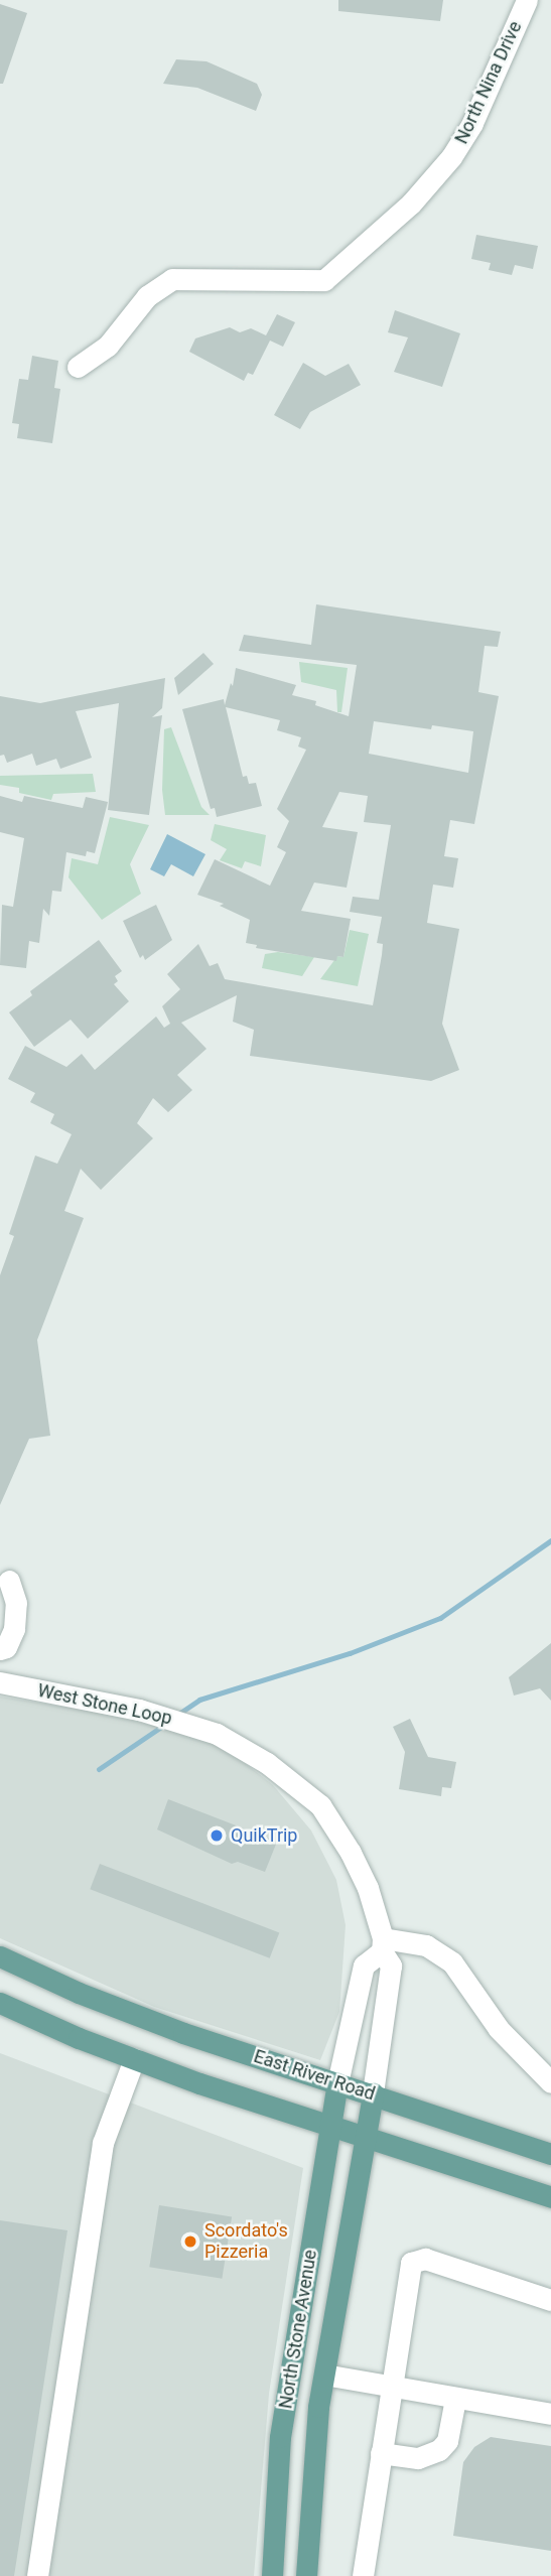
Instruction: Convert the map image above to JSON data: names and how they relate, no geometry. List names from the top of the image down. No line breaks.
{"streets":{"main road":["East River Road","North Stone Avenue"],"street":["North Nina Drive","West Stone Loop"]},"crossings":[["West Stone Loop","East River Road"],["West Stone Loop","North Stone Avenue"],["East River Road","North Stone Avenue"]],"places":["QuikTrip","Scordato's Pizzeria"]}
